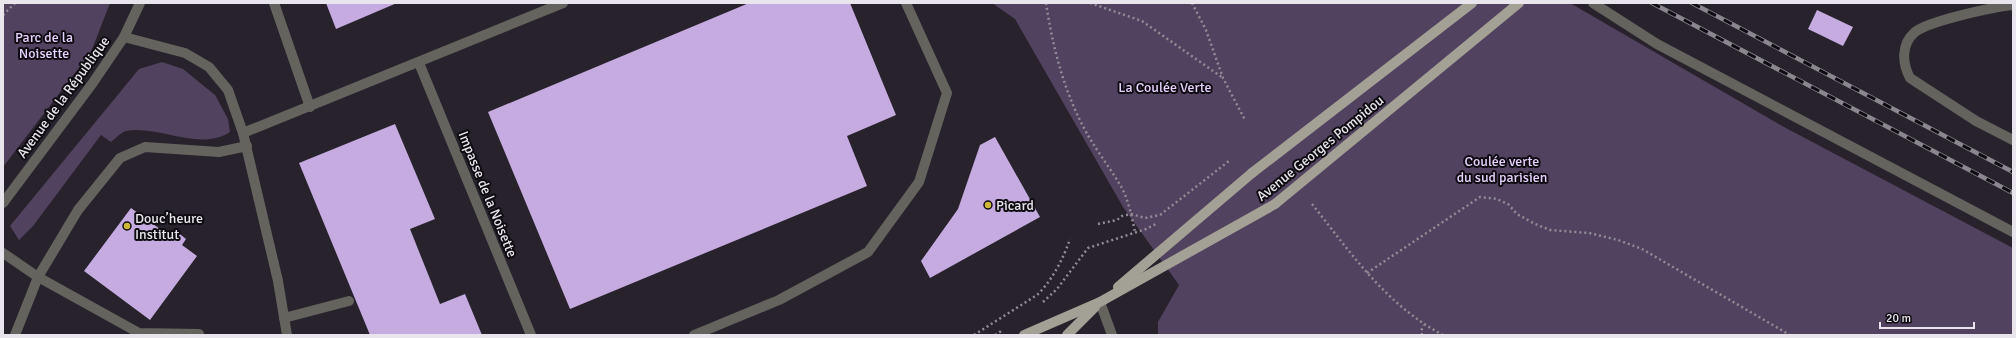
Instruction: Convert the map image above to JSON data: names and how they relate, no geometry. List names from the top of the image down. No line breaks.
{"streets":{"main road":["Avenue Georges Pompidou"],"street":["Avenue de la République","Impasse de la Noisette"]},"parks":["Parc de la Noisette","La Coulée Verte","Coulée verte du sud parisien"],"places":["Picard","Douc’heure Institut"],"scale_bar":"20 m"}
